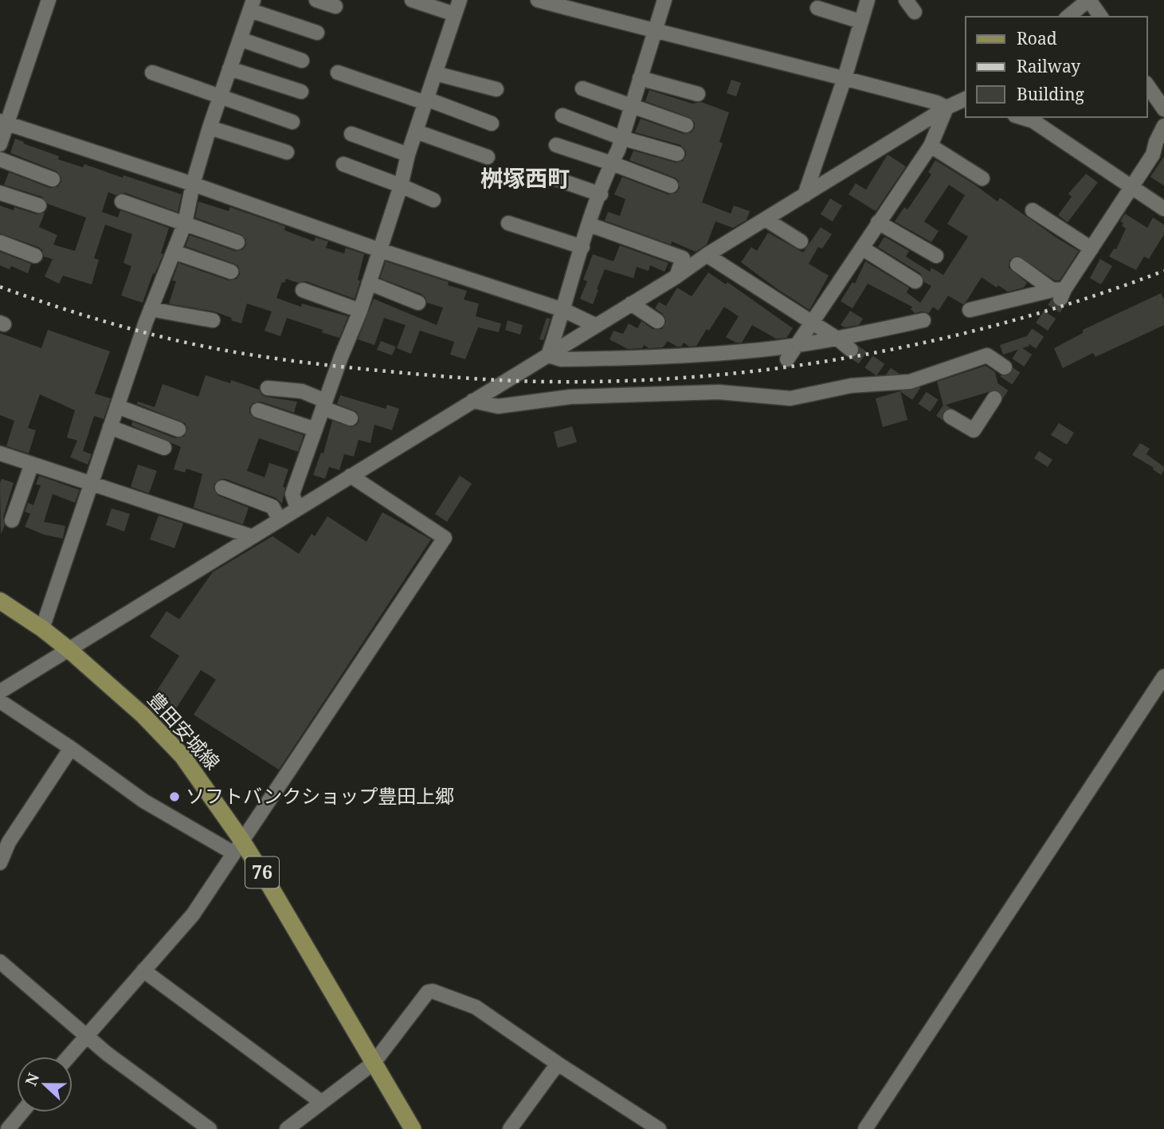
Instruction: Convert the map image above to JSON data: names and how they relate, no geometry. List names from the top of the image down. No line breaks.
{"streets":{"main road":["豊田安城線","76"]},"districts":["桝塚西町"],"places":["ソフトバンクショップ豊田上郷"],"legend":["Road","Railway","Building"],"north":"left"}
